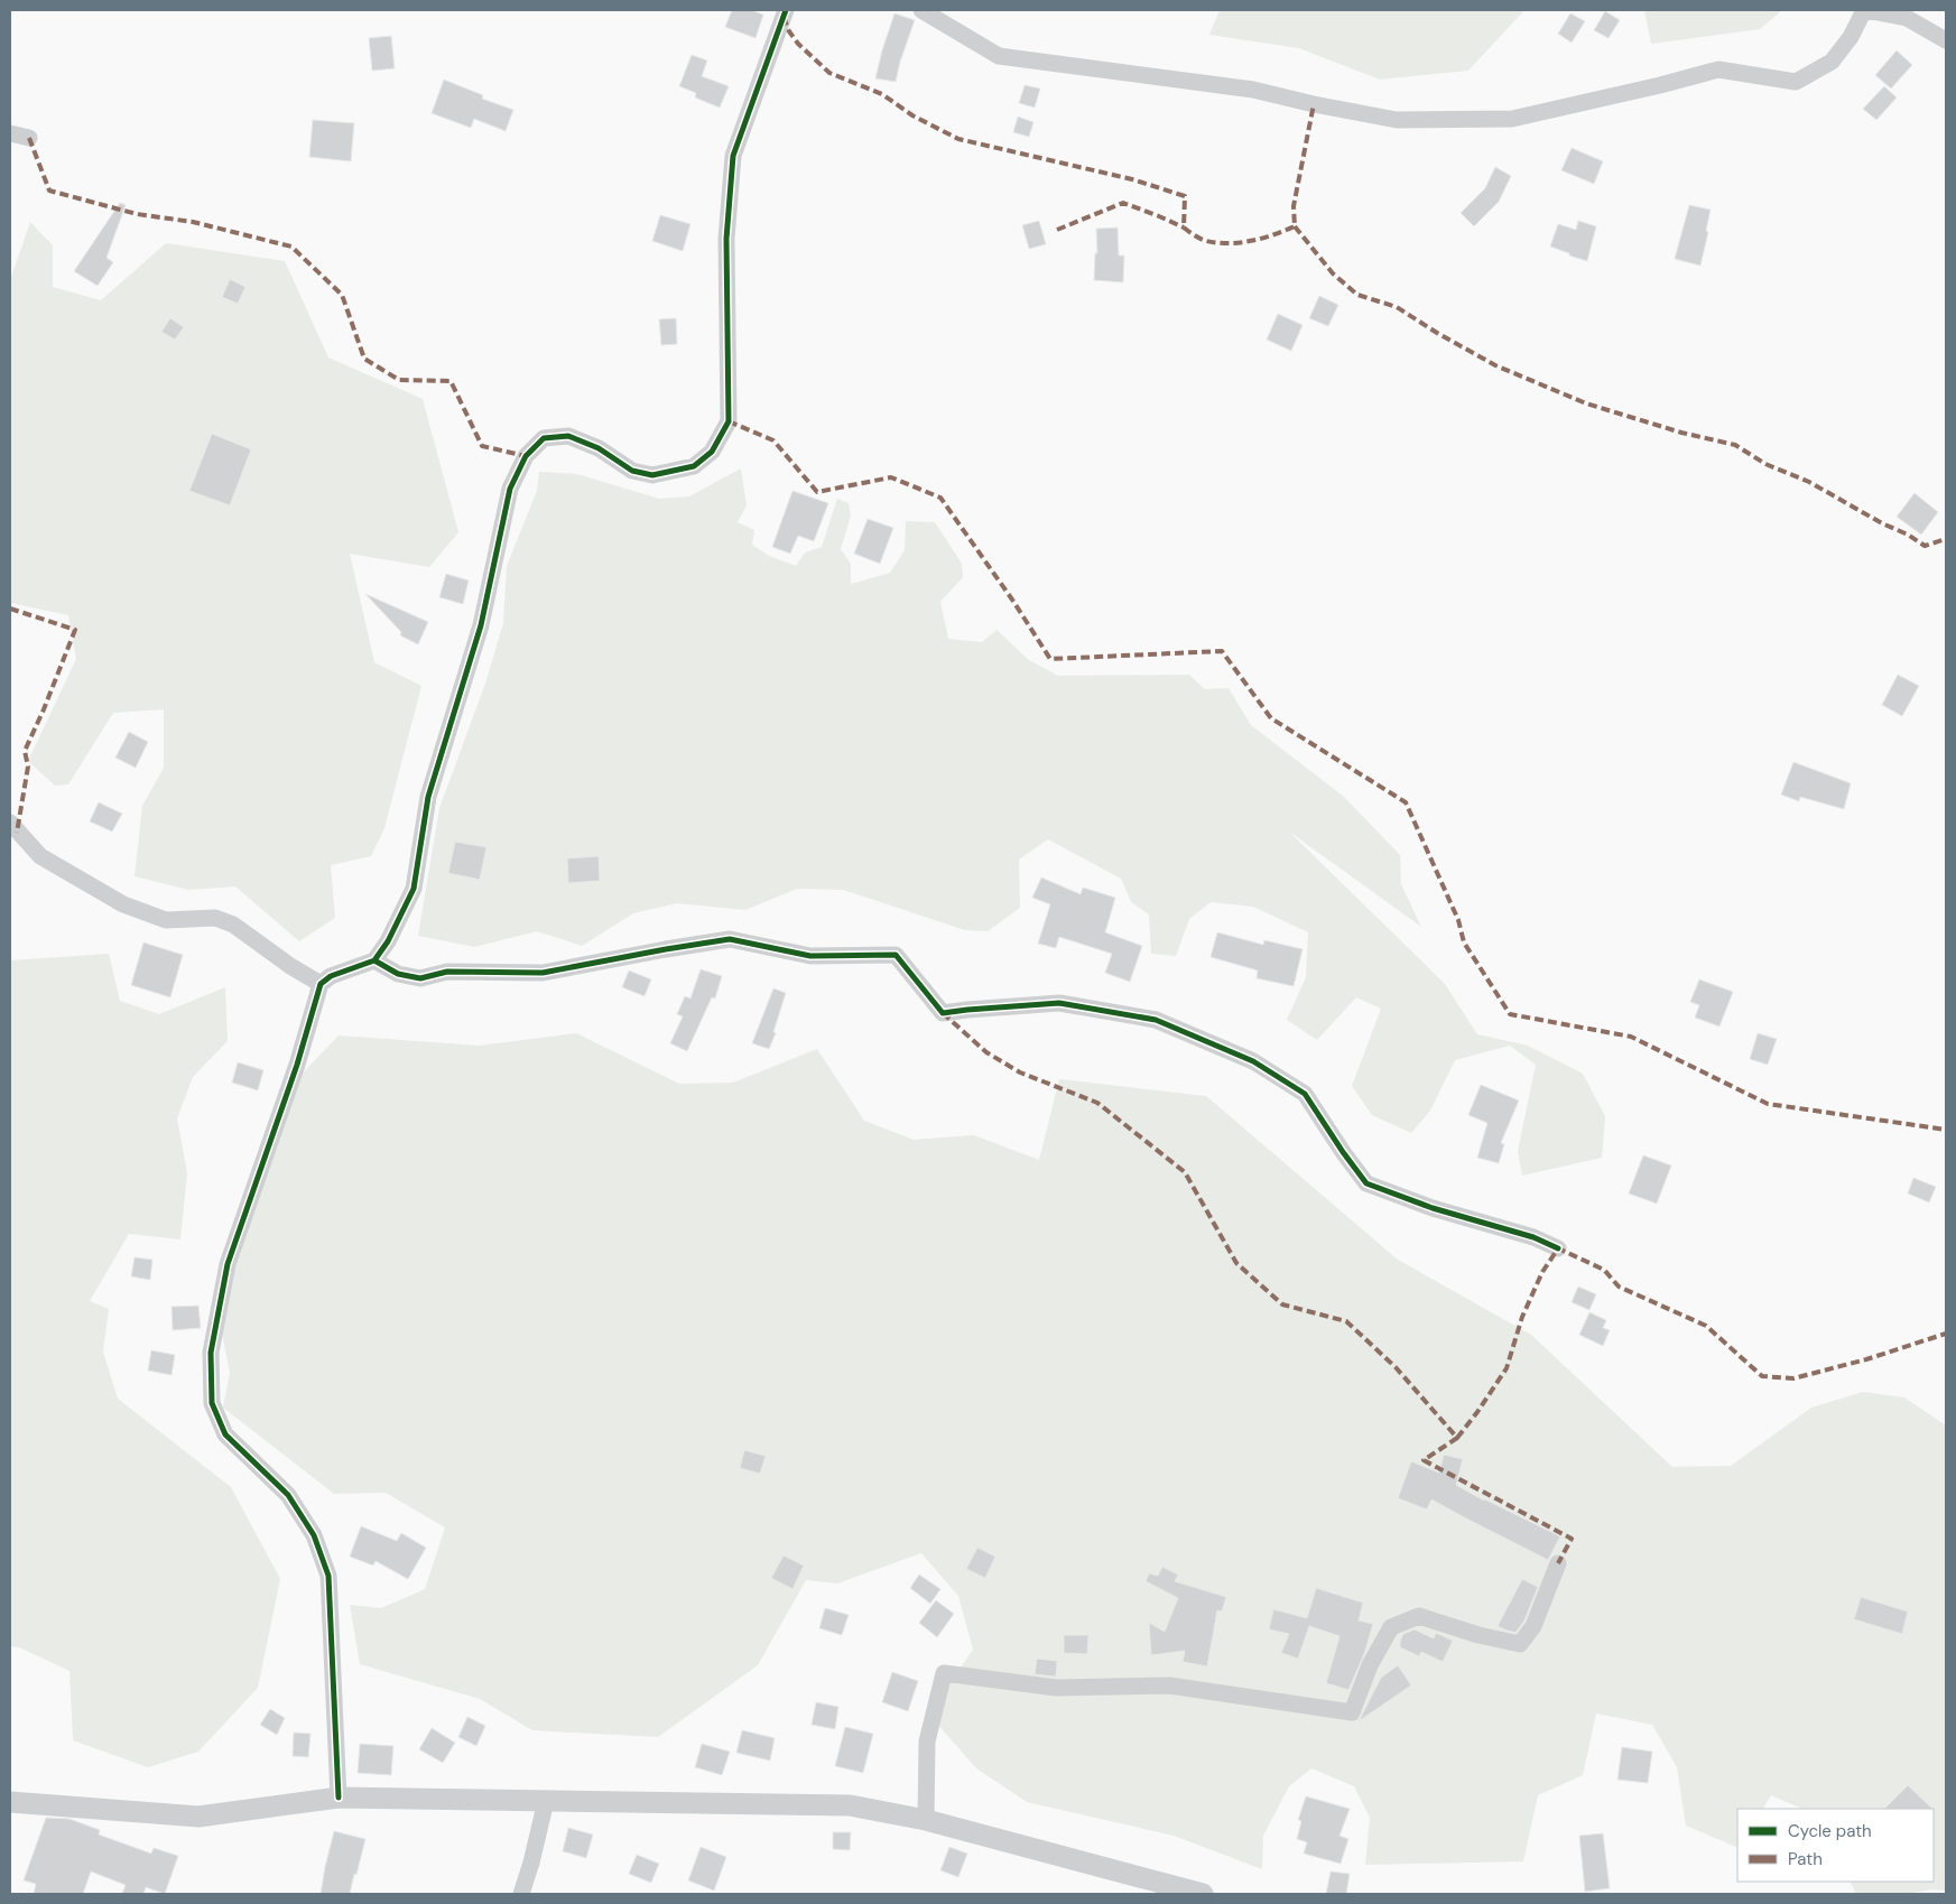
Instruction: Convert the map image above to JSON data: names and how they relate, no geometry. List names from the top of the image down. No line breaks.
{"legend":["Cycle path","Path"]}
